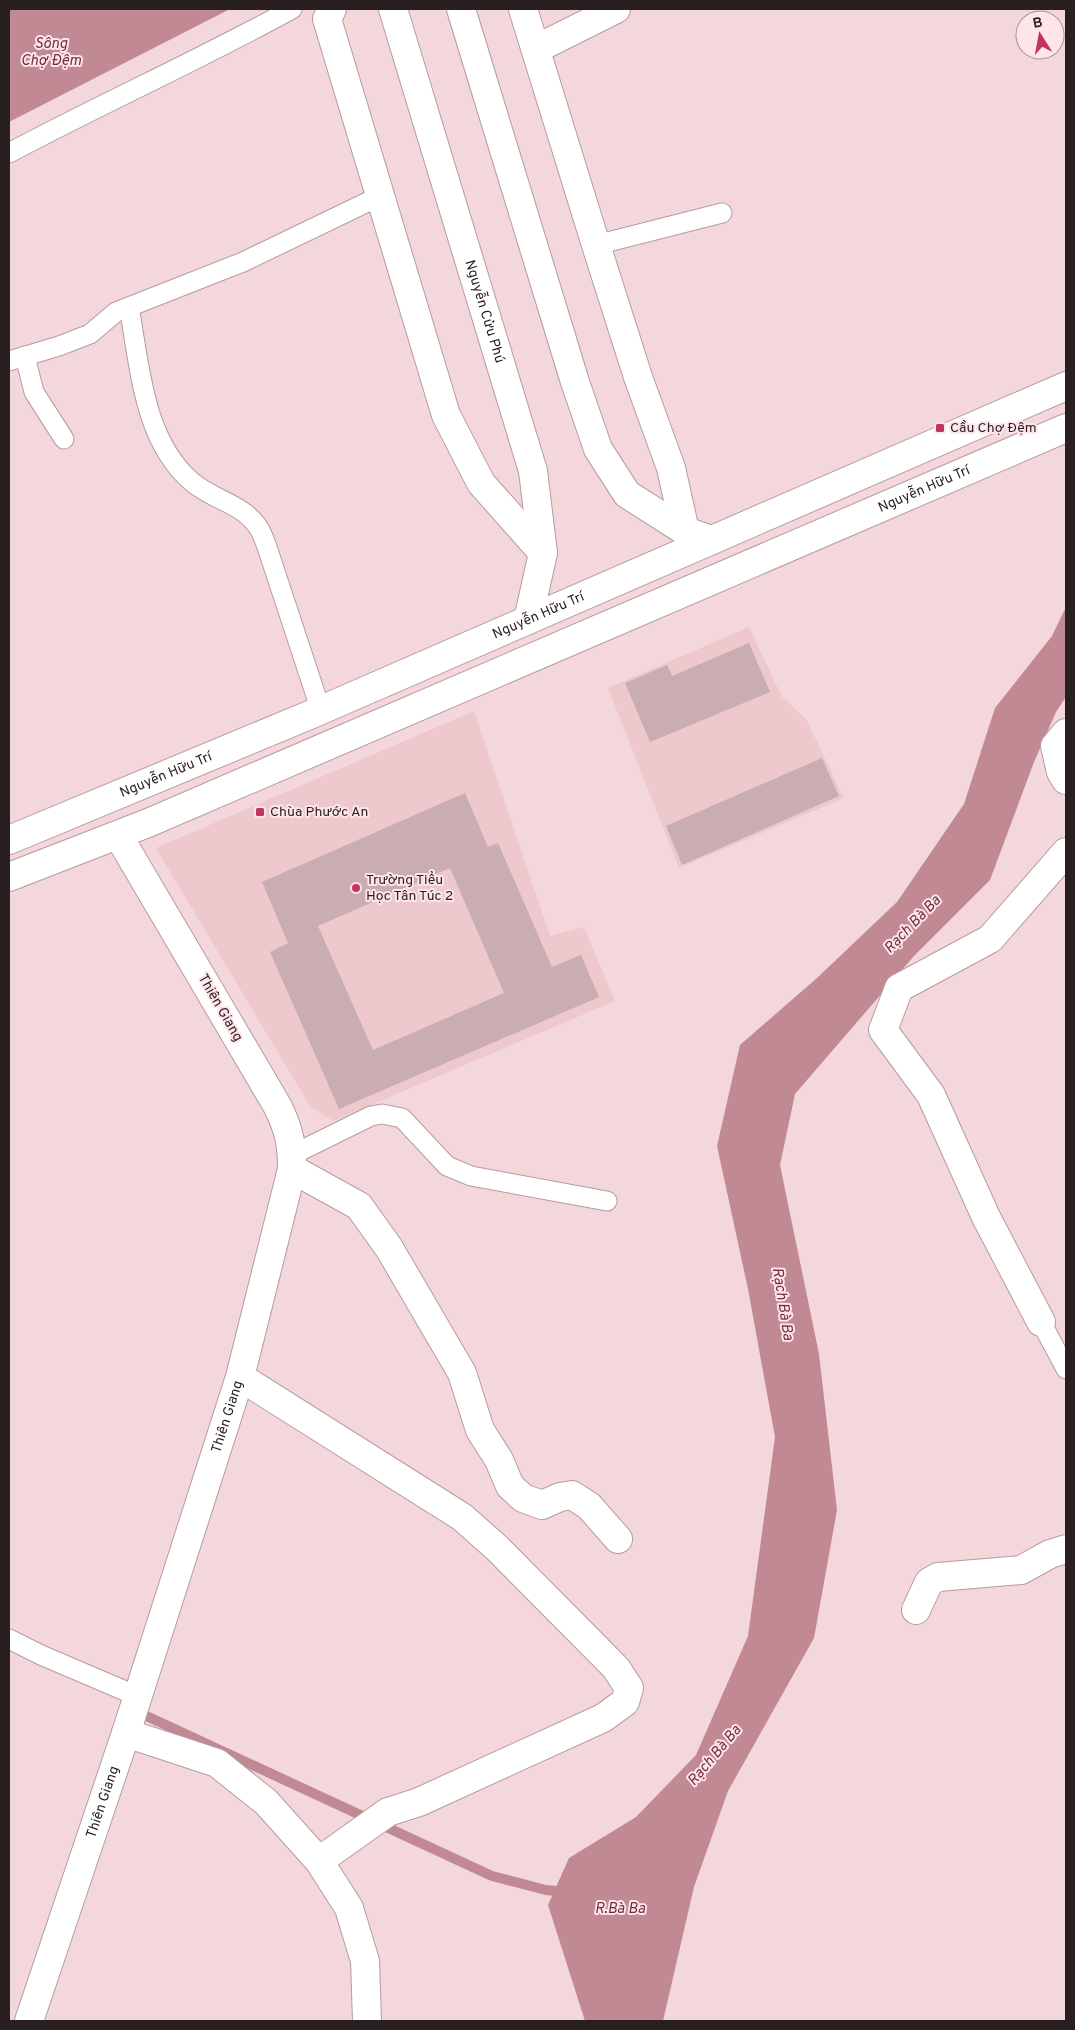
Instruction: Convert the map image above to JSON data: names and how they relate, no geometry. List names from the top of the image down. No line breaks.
{"streets":{"street":["Nguyễn Cửu Phú","Nguyễn Hữu Trí","Thiên Giang"]},"crossings":[["Nguyễn Cửu Phú","Nguyễn Hữu Trí"],["Nguyễn Hữu Trí","Thiên Giang"]],"water":["Sông Chợ Đệm","Rạch Bà Ba","R.Bà Ba"],"places":{"transit":["Cầu Chợ Đệm","Chùa Phước An"],"other":["Trường Tiểu Học Tân Túc 2"]},"north":"top"}
